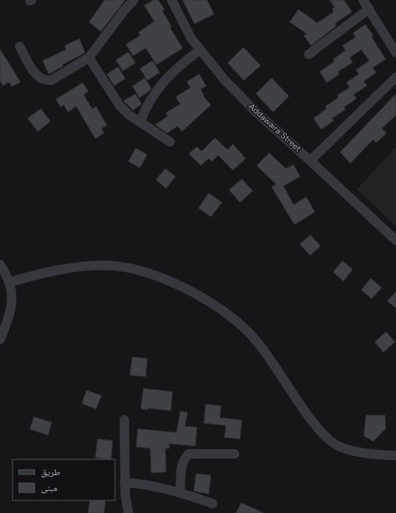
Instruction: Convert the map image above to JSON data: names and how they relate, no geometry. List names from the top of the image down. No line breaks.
{"streets":{"street":["Addawaira Street"]},"legend":["طريق","مبنى"]}
